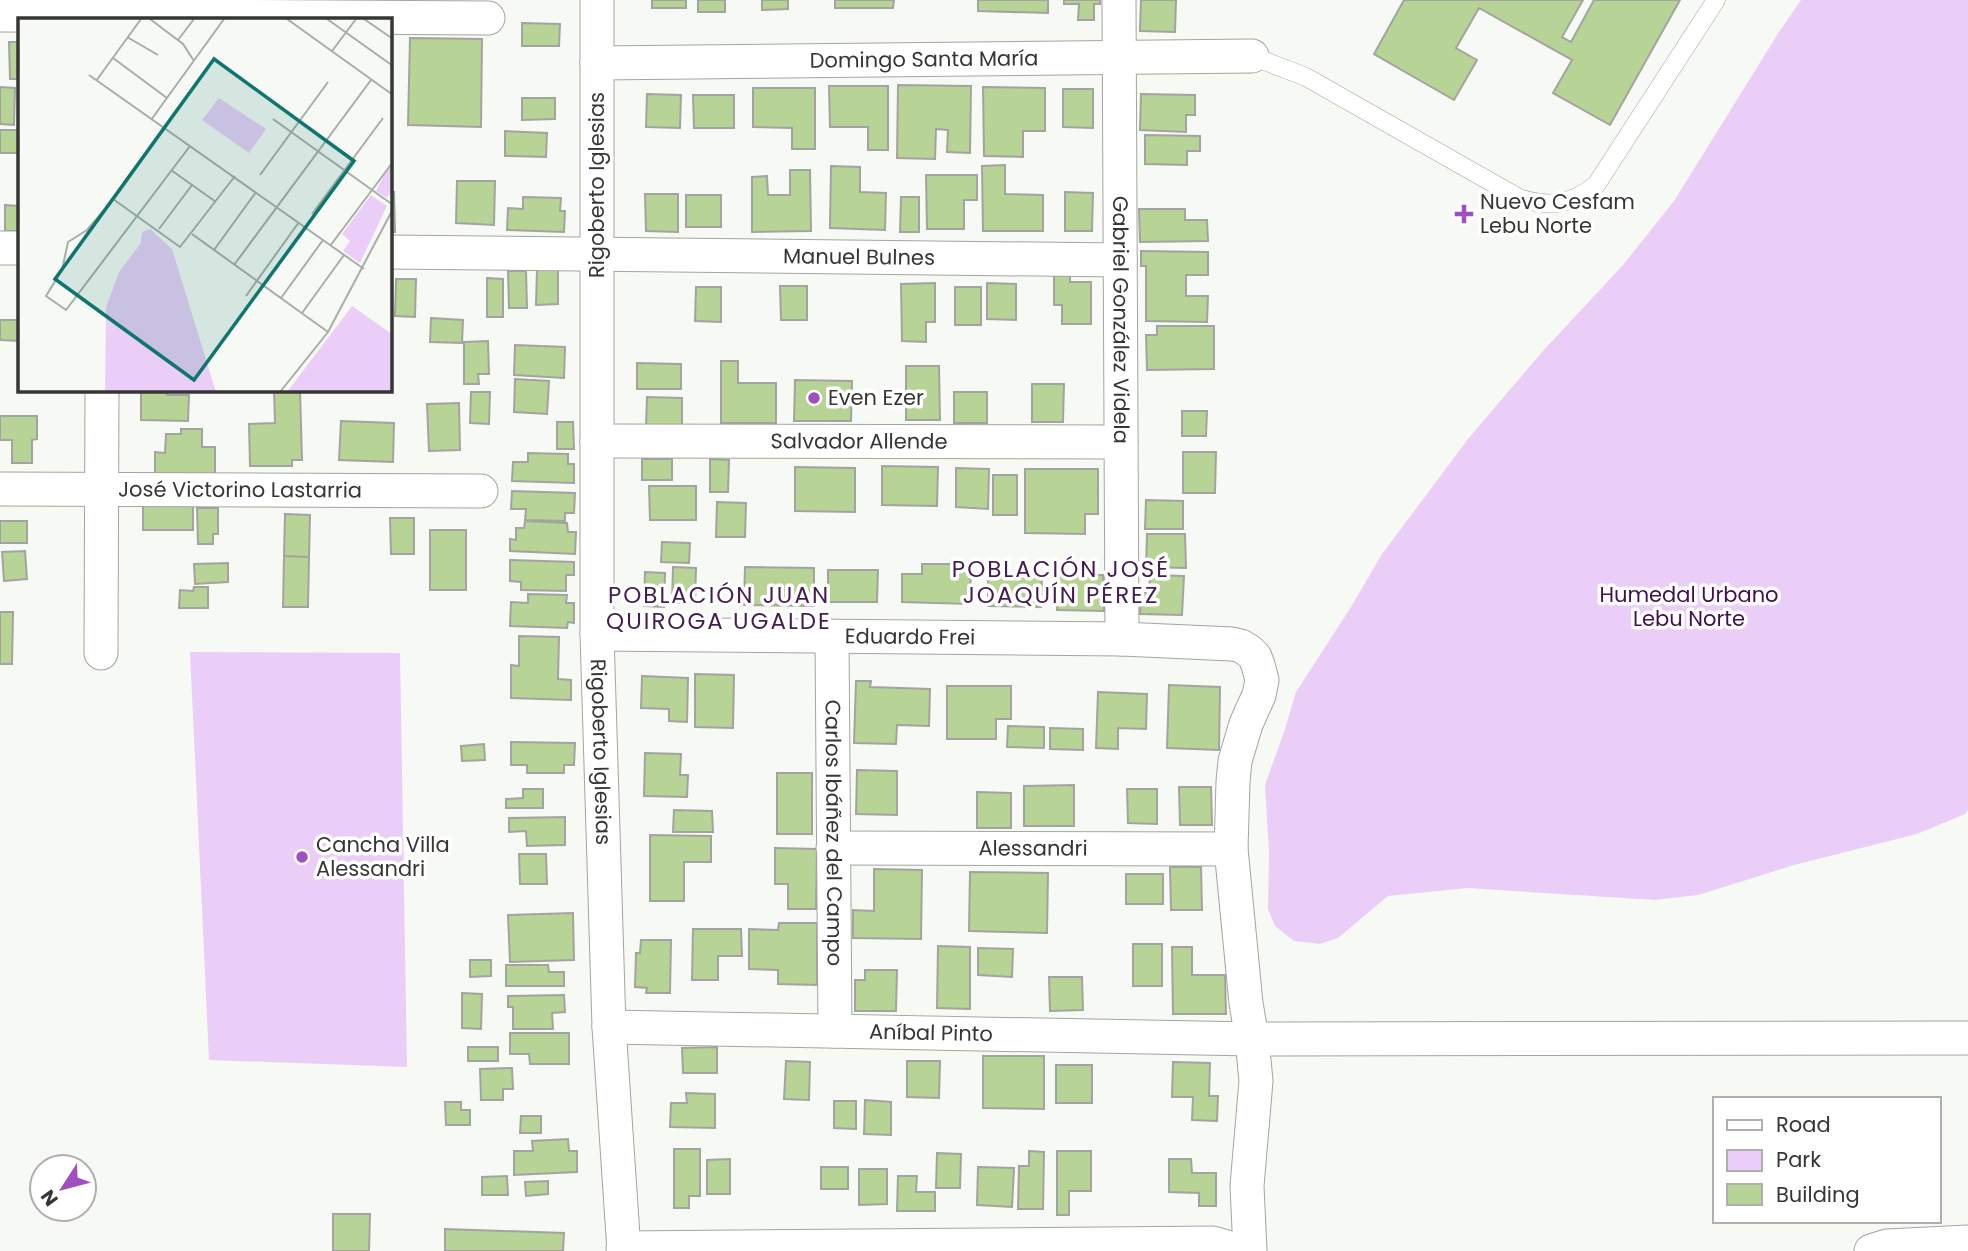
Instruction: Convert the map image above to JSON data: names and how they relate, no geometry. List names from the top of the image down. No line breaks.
{"streets":{"street":["Domingo Santa María","Rigoberto Iglesias","Manuel Bulnes","Gabriel González Videla","Salvador Allende","José Victorino Lastarria","Eduardo Frei","Carlos Ibáñez del Campo","Alessandri","Aníbal Pinto"]},"crossings":[["Domingo Santa María","Rigoberto Iglesias"],["Domingo Santa María","Gabriel González Videla"],["Rigoberto Iglesias","Manuel Bulnes"],["Rigoberto Iglesias","Salvador Allende"],["Rigoberto Iglesias","Eduardo Frei"],["Rigoberto Iglesias","Aníbal Pinto"],["Manuel Bulnes","Gabriel González Videla"],["Gabriel González Videla","Salvador Allende"],["Gabriel González Videla","Eduardo Frei"],["Eduardo Frei","Carlos Ibáñez del Campo"],["Eduardo Frei","Alessandri"],["Carlos Ibáñez del Campo","Alessandri"],["Carlos Ibáñez del Campo","Aníbal Pinto"]],"districts":["POBLACIÓN JOSÉ JOAQUÍN PÉREZ","POBLACIÓN JUAN QUIROGA UGALDE"],"parks":["Humedal Urbano Lebu Norte"],"places":{"health":["Nuevo Cesfam Lebu Norte"],"other":["Even Ezer","Cancha Villa Alessandri"]},"legend":["Road","Park","Building"],"north":"bottom left"}
